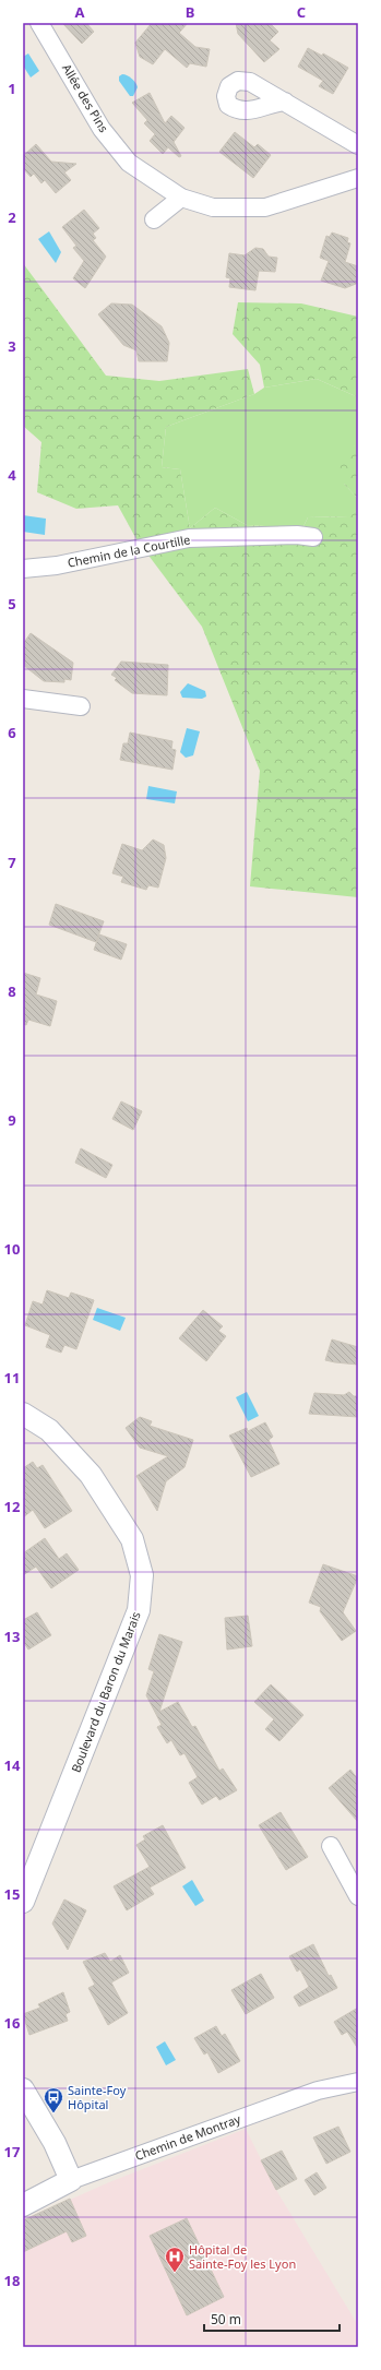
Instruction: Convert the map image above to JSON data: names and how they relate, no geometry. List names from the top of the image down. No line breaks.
{"streets":{"street":["Allée des Pins","Chemin de la Courtille","Boulevard du Baron du Marais","Chemin de Montray"]},"places":{"bus stop":["Sainte-Foy Hôpital"],"hospital":["Hôpital de Sainte-Foy les Lyon"]},"scale_bar":"50 m","grid":{"columns":["A","B","C"],"rows":["1","2","3","4","5","6","7","8","9","10","11","12","13","14","15","16","17","18"]}}
